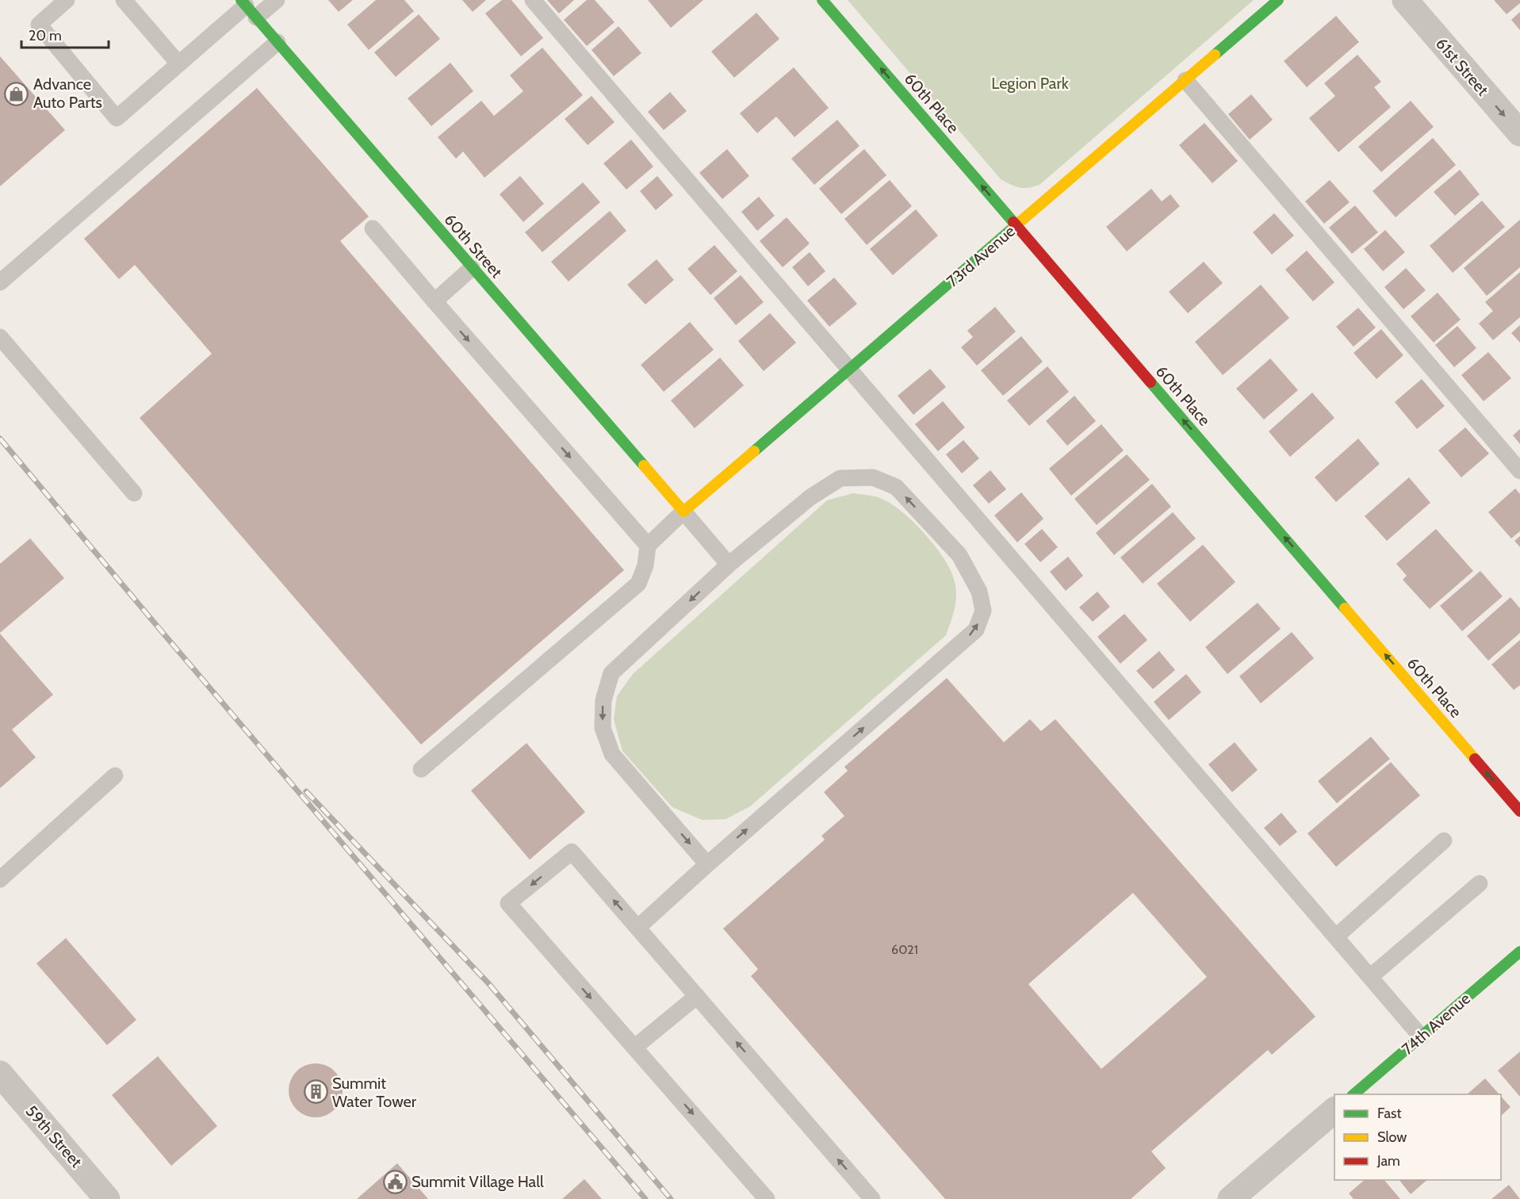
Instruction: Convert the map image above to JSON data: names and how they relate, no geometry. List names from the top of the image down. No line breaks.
{"streets":{"street":["61st Street","60th Place","60th Street","73rd Avenue","74th Avenue","59th Street"]},"crossings":[["60th Place","73rd Avenue"],["60th Street","73rd Avenue"]],"one_way":["61st Street","60th Place"],"parks":["Legion Park"],"places":{"shop":["Advance Auto Parts"],"building":["Summit Water Tower"],"public building":["Summit Village Hall"]},"house_numbers":["6021"],"legend":["Fast","Slow","Jam"],"scale_bar":"20 m"}
